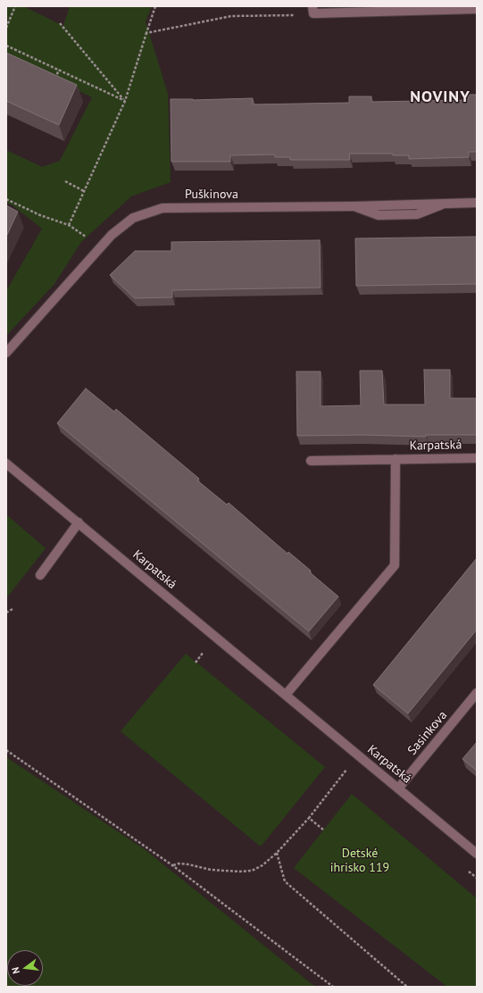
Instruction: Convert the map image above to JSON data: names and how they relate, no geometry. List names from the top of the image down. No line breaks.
{"streets":{"street":["Puškinova","Karpatská","Sasinkova"]},"crossings":[["Karpatská","Sasinkova"]],"districts":["NOVINY"],"parks":["Detské ihrisko 119"],"north":"left"}
